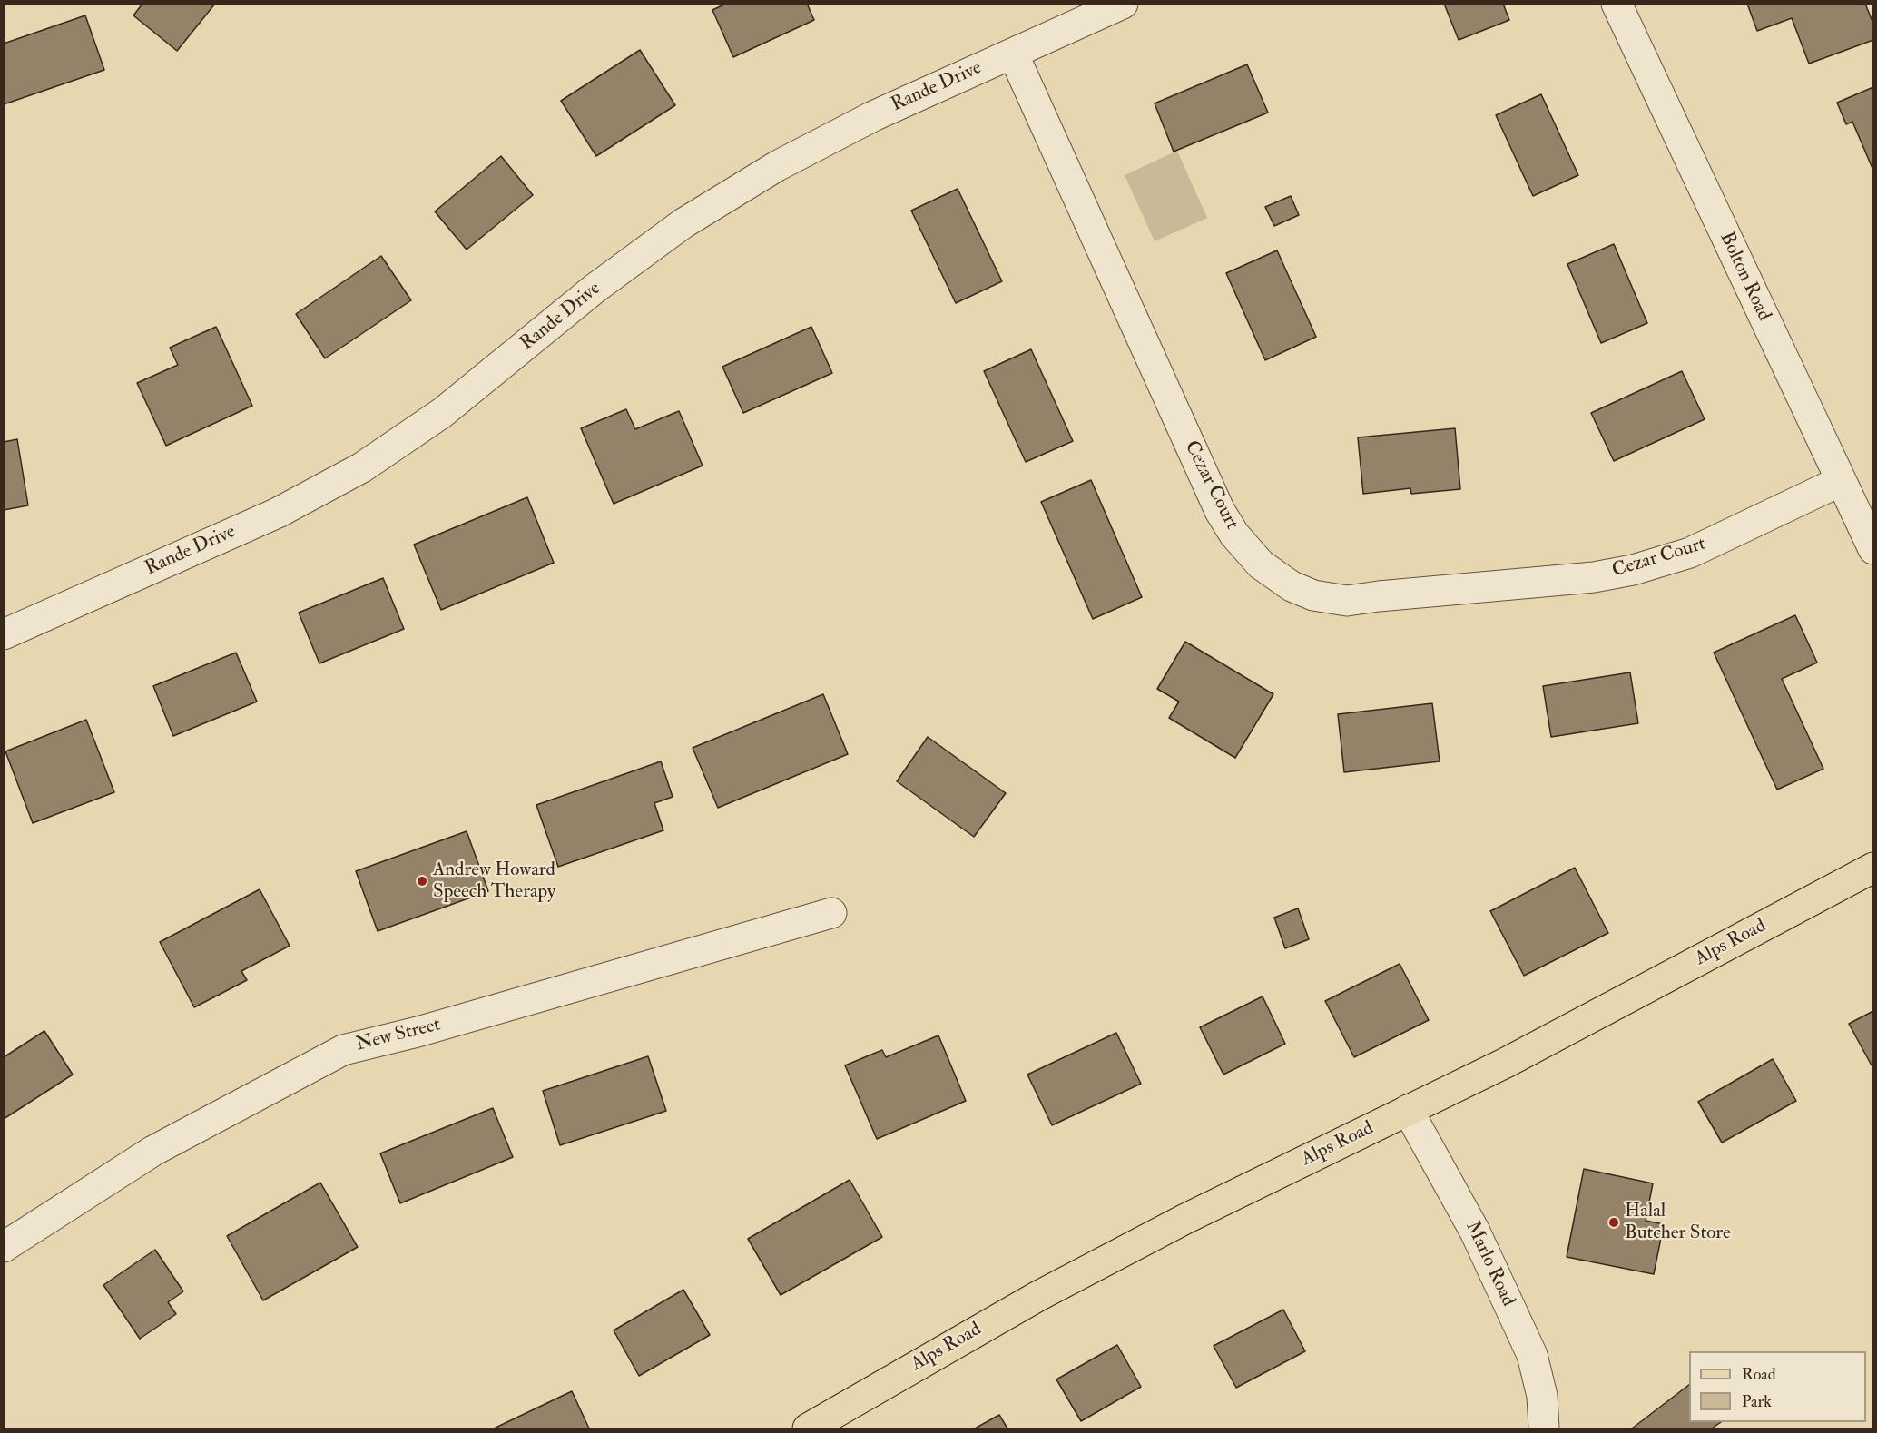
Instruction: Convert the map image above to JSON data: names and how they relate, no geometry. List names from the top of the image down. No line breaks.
{"streets":{"main road":["Alps Road"],"street":["Rande Drive","Bolton Road","Cezar Court","New Street","Marlo Road"]},"crossings":[["Rande Drive","Cezar Court"],["Bolton Road","Cezar Court"],["Alps Road","Marlo Road"]],"places":["Andrew Howard Speech Therapy","Halal Butcher Store"],"legend":["Road","Park"]}
